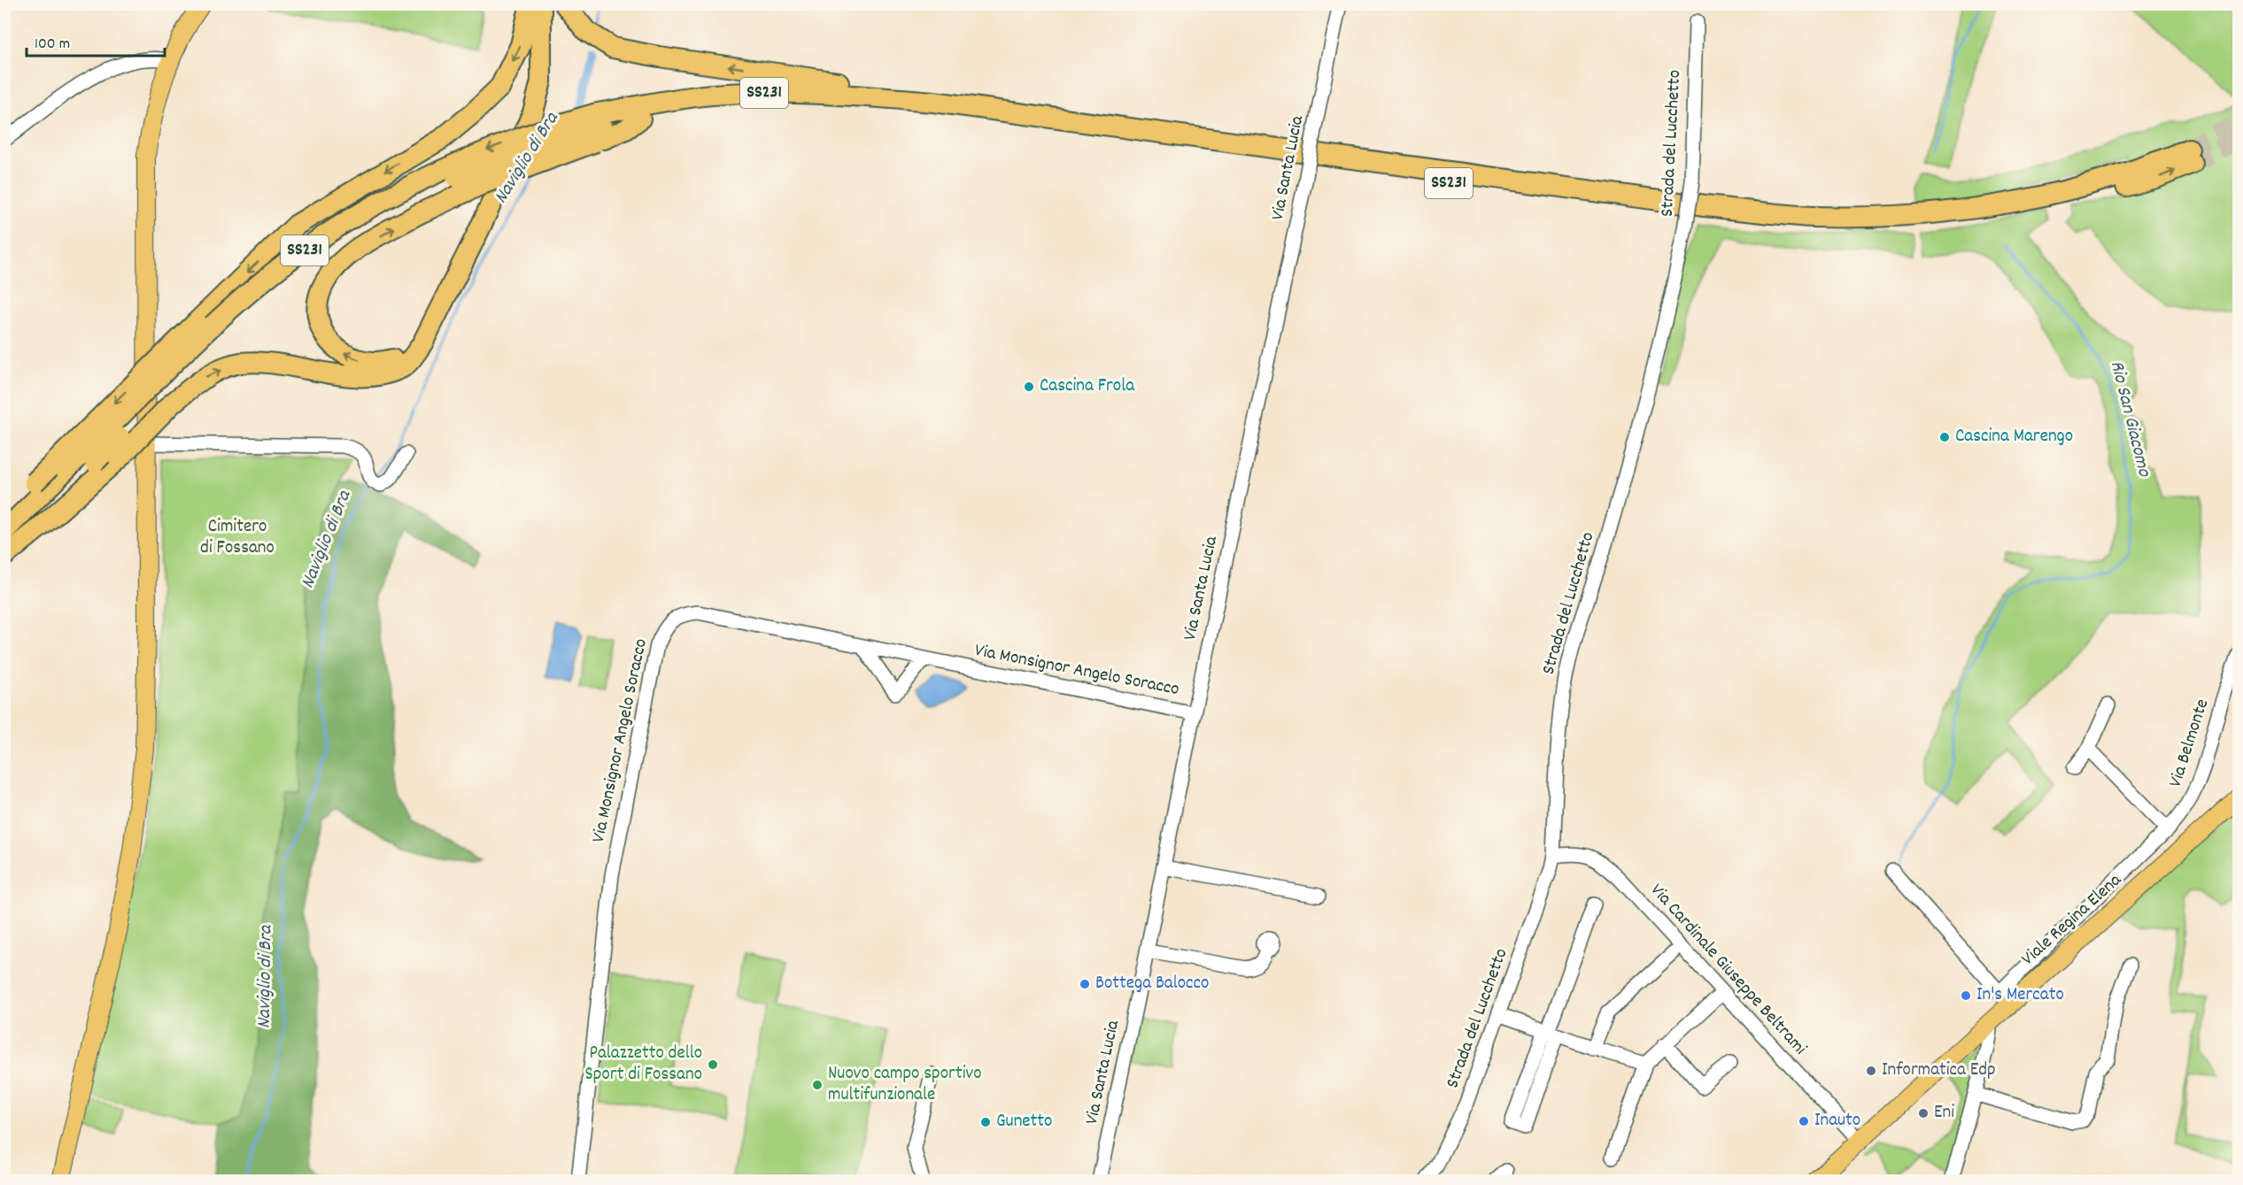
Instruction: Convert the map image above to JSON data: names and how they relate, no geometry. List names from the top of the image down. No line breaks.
{"streets":{"highway":["SS231"],"main road":["Viale Regina Elena"],"street":["Strada del Lucchetto","Via Santa Lucia","Via Monsignor Angelo Soracco","Via Belmonte","Via Cardinale Giuseppe Beltrami"]},"crossings":[["Strada del Lucchetto","Via Cardinale Giuseppe Beltrami"],["Via Santa Lucia","Via Monsignor Angelo Soracco"],["Via Belmonte","Viale Regina Elena"],["Viale Regina Elena","Via Cardinale Giuseppe Beltrami"]],"water":["Naviglio di Bra","Rio San Giacomo"],"parks":["Cimitero di Fossano"],"places":["Cascina Frola","Cascina Marengo","Bottega Balocco","In's Mercato","Palazzetto dello Sport di Fossano","Informatica Edp","Nuovo campo sportivo multifunzionale","Eni","Inauto","Gunetto"],"scale_bar":"100 m"}
